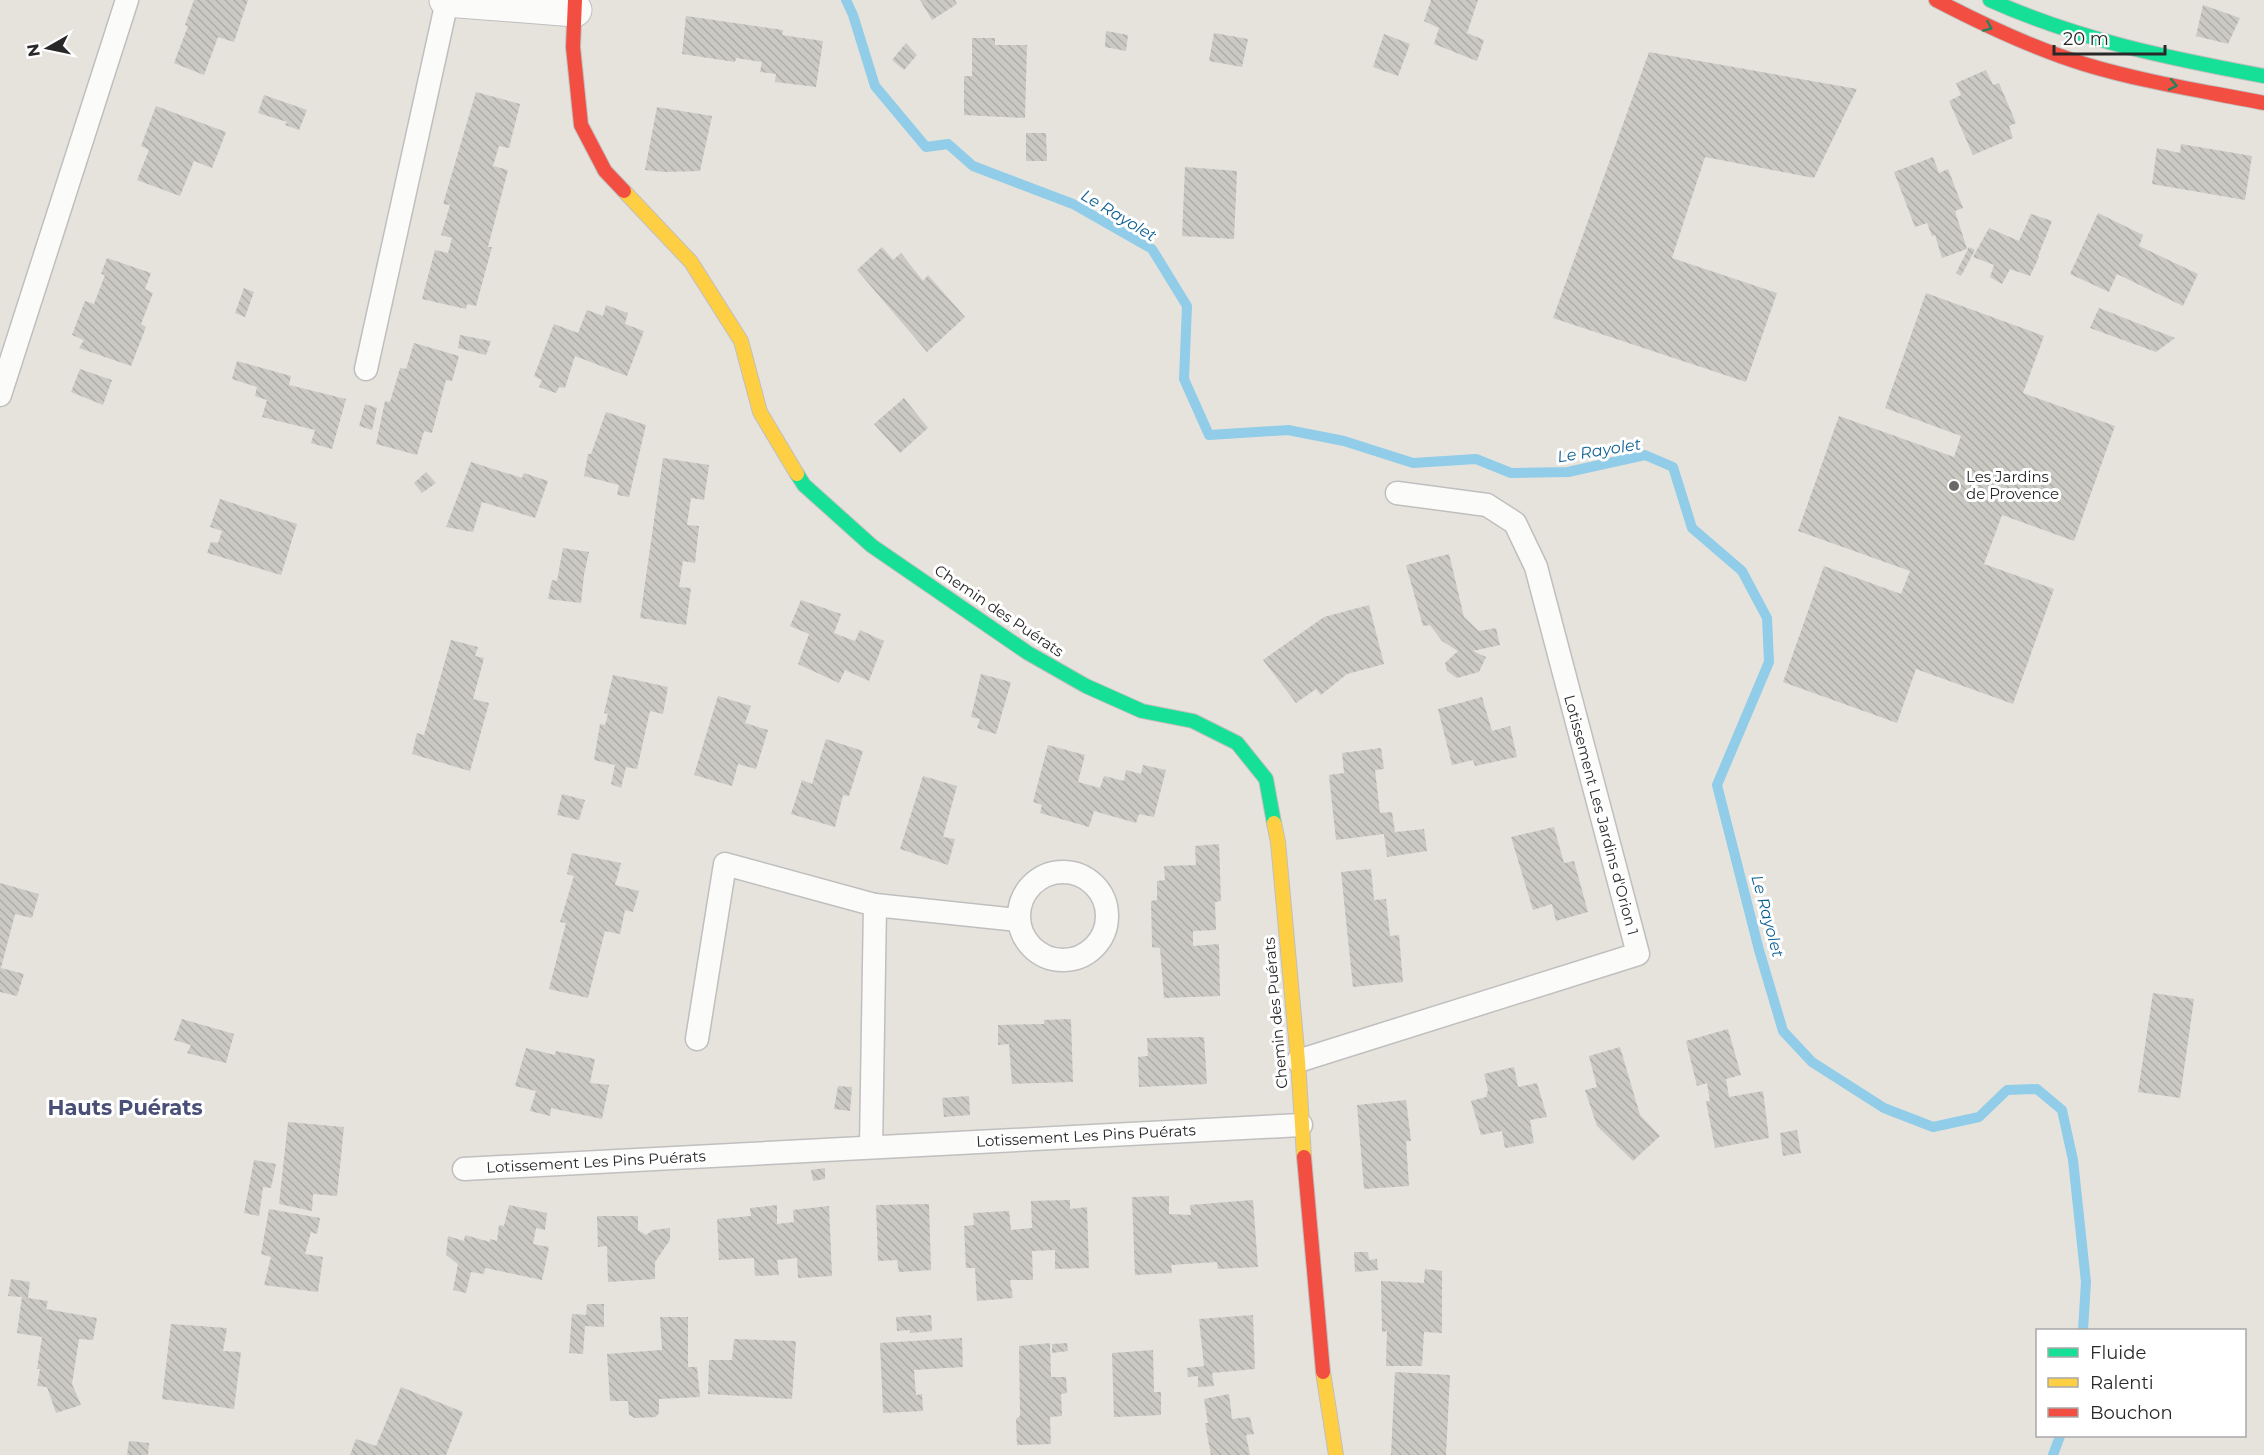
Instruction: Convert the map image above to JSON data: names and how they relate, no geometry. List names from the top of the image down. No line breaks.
{"streets":{"street":["Chemin des Puérats"],"lane":["Lotissement Les Jardins d'Orion 1","Lotissement Les Pins Puérats"]},"crossings":[["Chemin des Puérats","Lotissement Les Jardins d'Orion 1"],["Chemin des Puérats","Lotissement Les Pins Puérats"]],"districts":["Hauts Puérats"],"water":["Le Rayolet"],"places":["Les Jardins de Provence"],"legend":["Fluide","Ralenti","Bouchon"],"scale_bar":"20 m","north":"left"}
